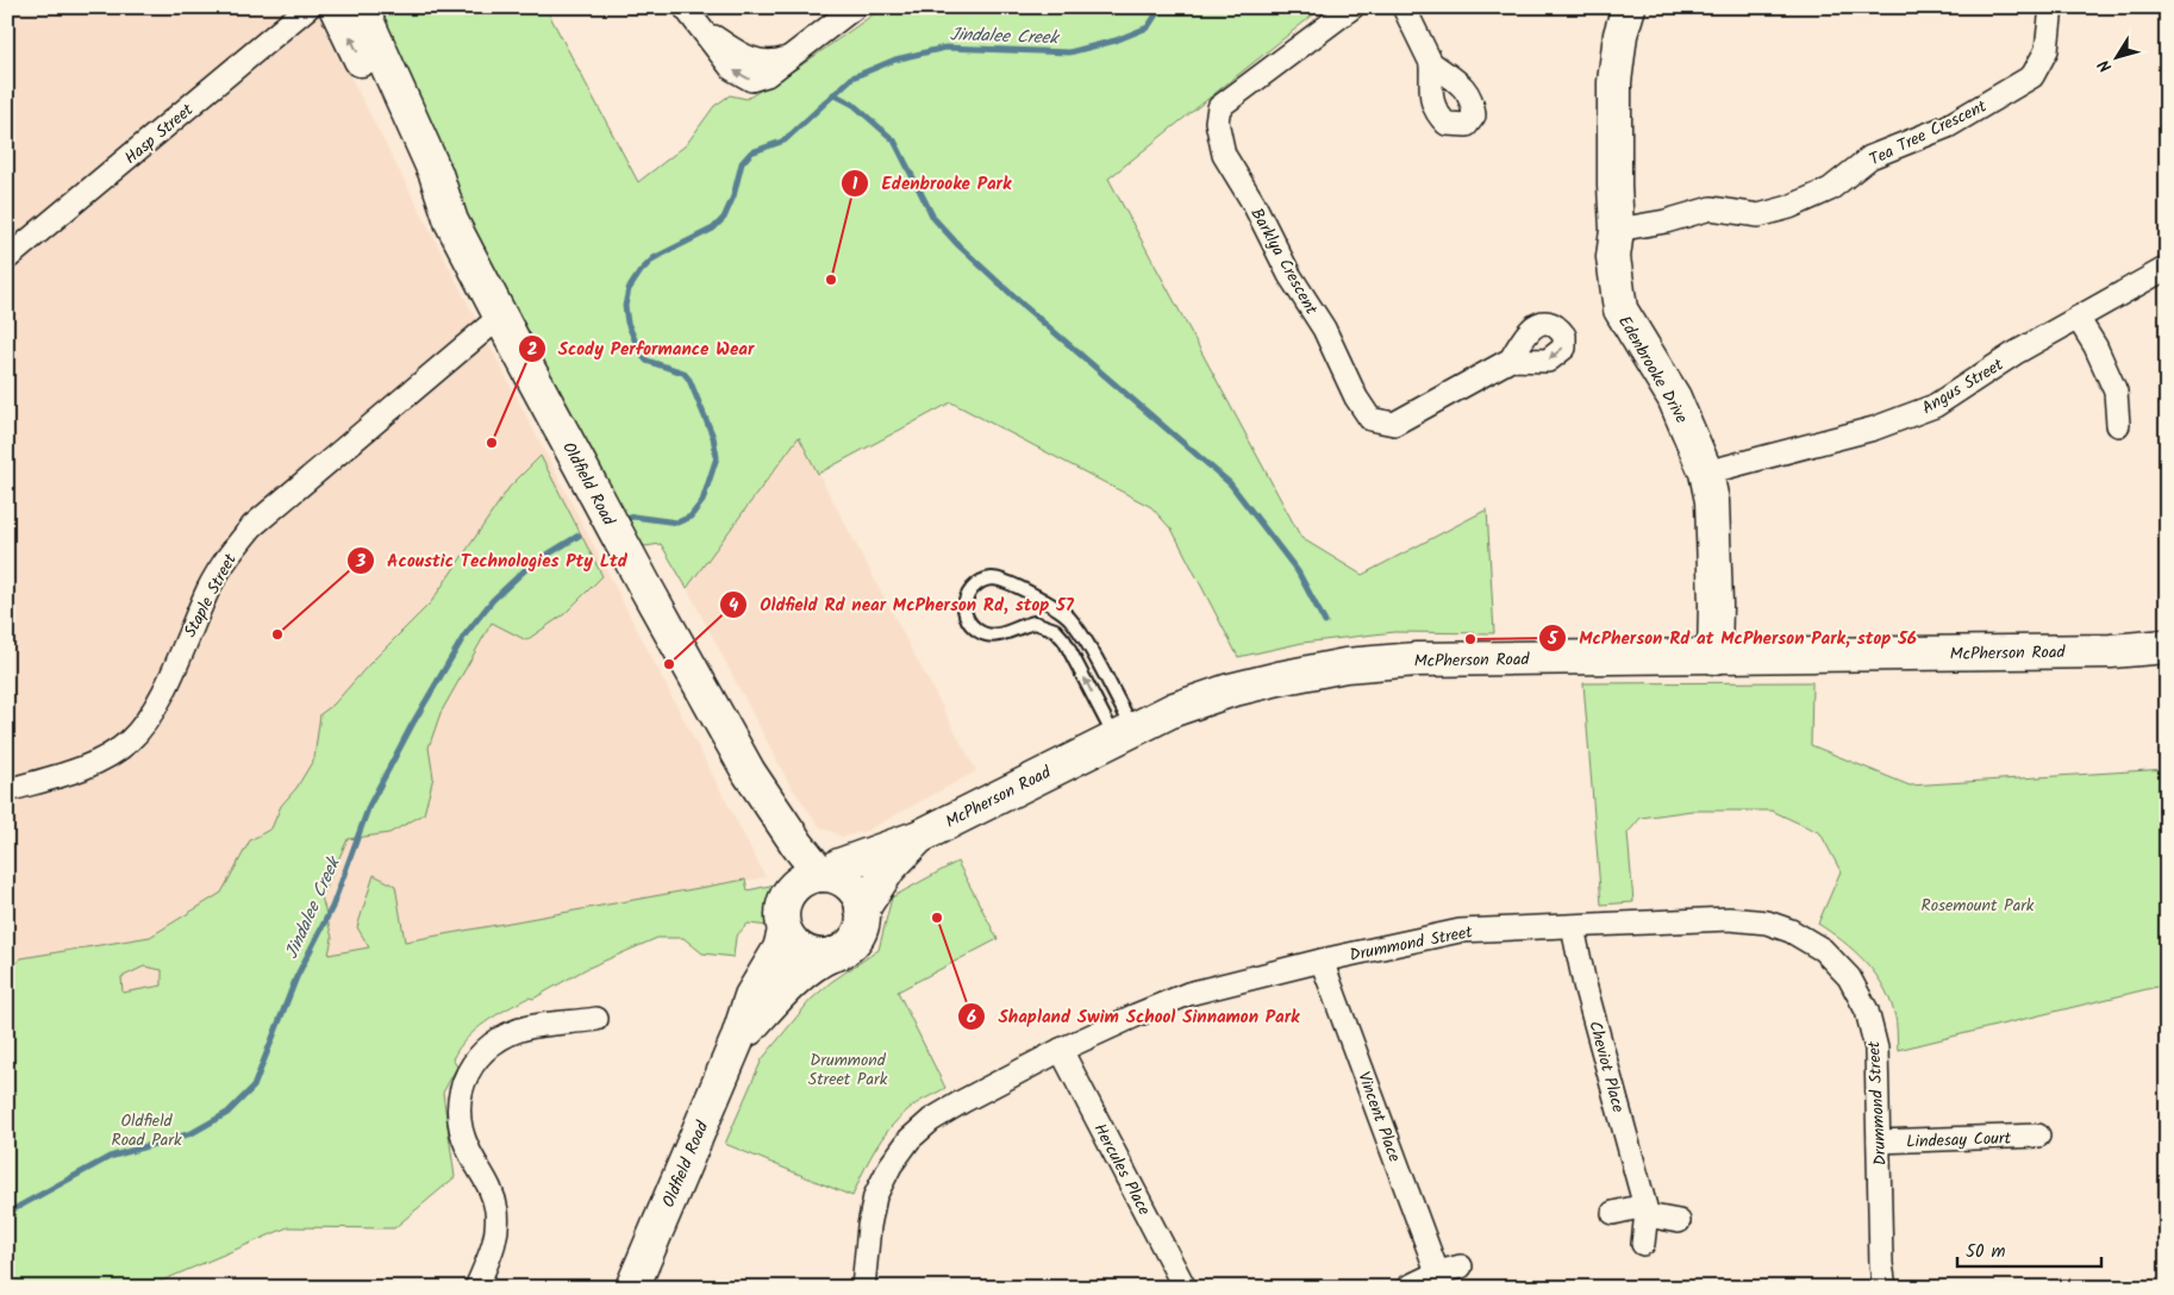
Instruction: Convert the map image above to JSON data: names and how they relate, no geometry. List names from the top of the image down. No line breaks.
{"streets":{"street":["Tea Tree Crescent","Hasp Street","Barklya Crescent","Edenbrooke Drive","Angus Street","Oldfield Road","Staple Street","McPherson Road","Drummond Street","Cheviot Place","Vincent Place","Lindesay Court","Hercules Place"]},"crossings":[["Tea Tree Crescent","Edenbrooke Drive"],["Edenbrooke Drive","Angus Street"],["Edenbrooke Drive","McPherson Road"],["Oldfield Road","Staple Street"],["Drummond Street","Cheviot Place"],["Drummond Street","Vincent Place"],["Drummond Street","Lindesay Court"],["Drummond Street","Hercules Place"]],"water":["Jindalee Creek"],"parks":["Rosemount Park","Drummond Street Park","Oldfield Road Park"],"places":["Edenbrooke Park","Scody Performance Wear","Acoustic Technologies Pty Ltd","McPherson Rd at McPherson Park, stop 56","Oldfield Rd near McPherson Rd, stop 57","Shapland Swim School Sinnamon Park"],"scale_bar":"50 m","north":"bottom left"}
